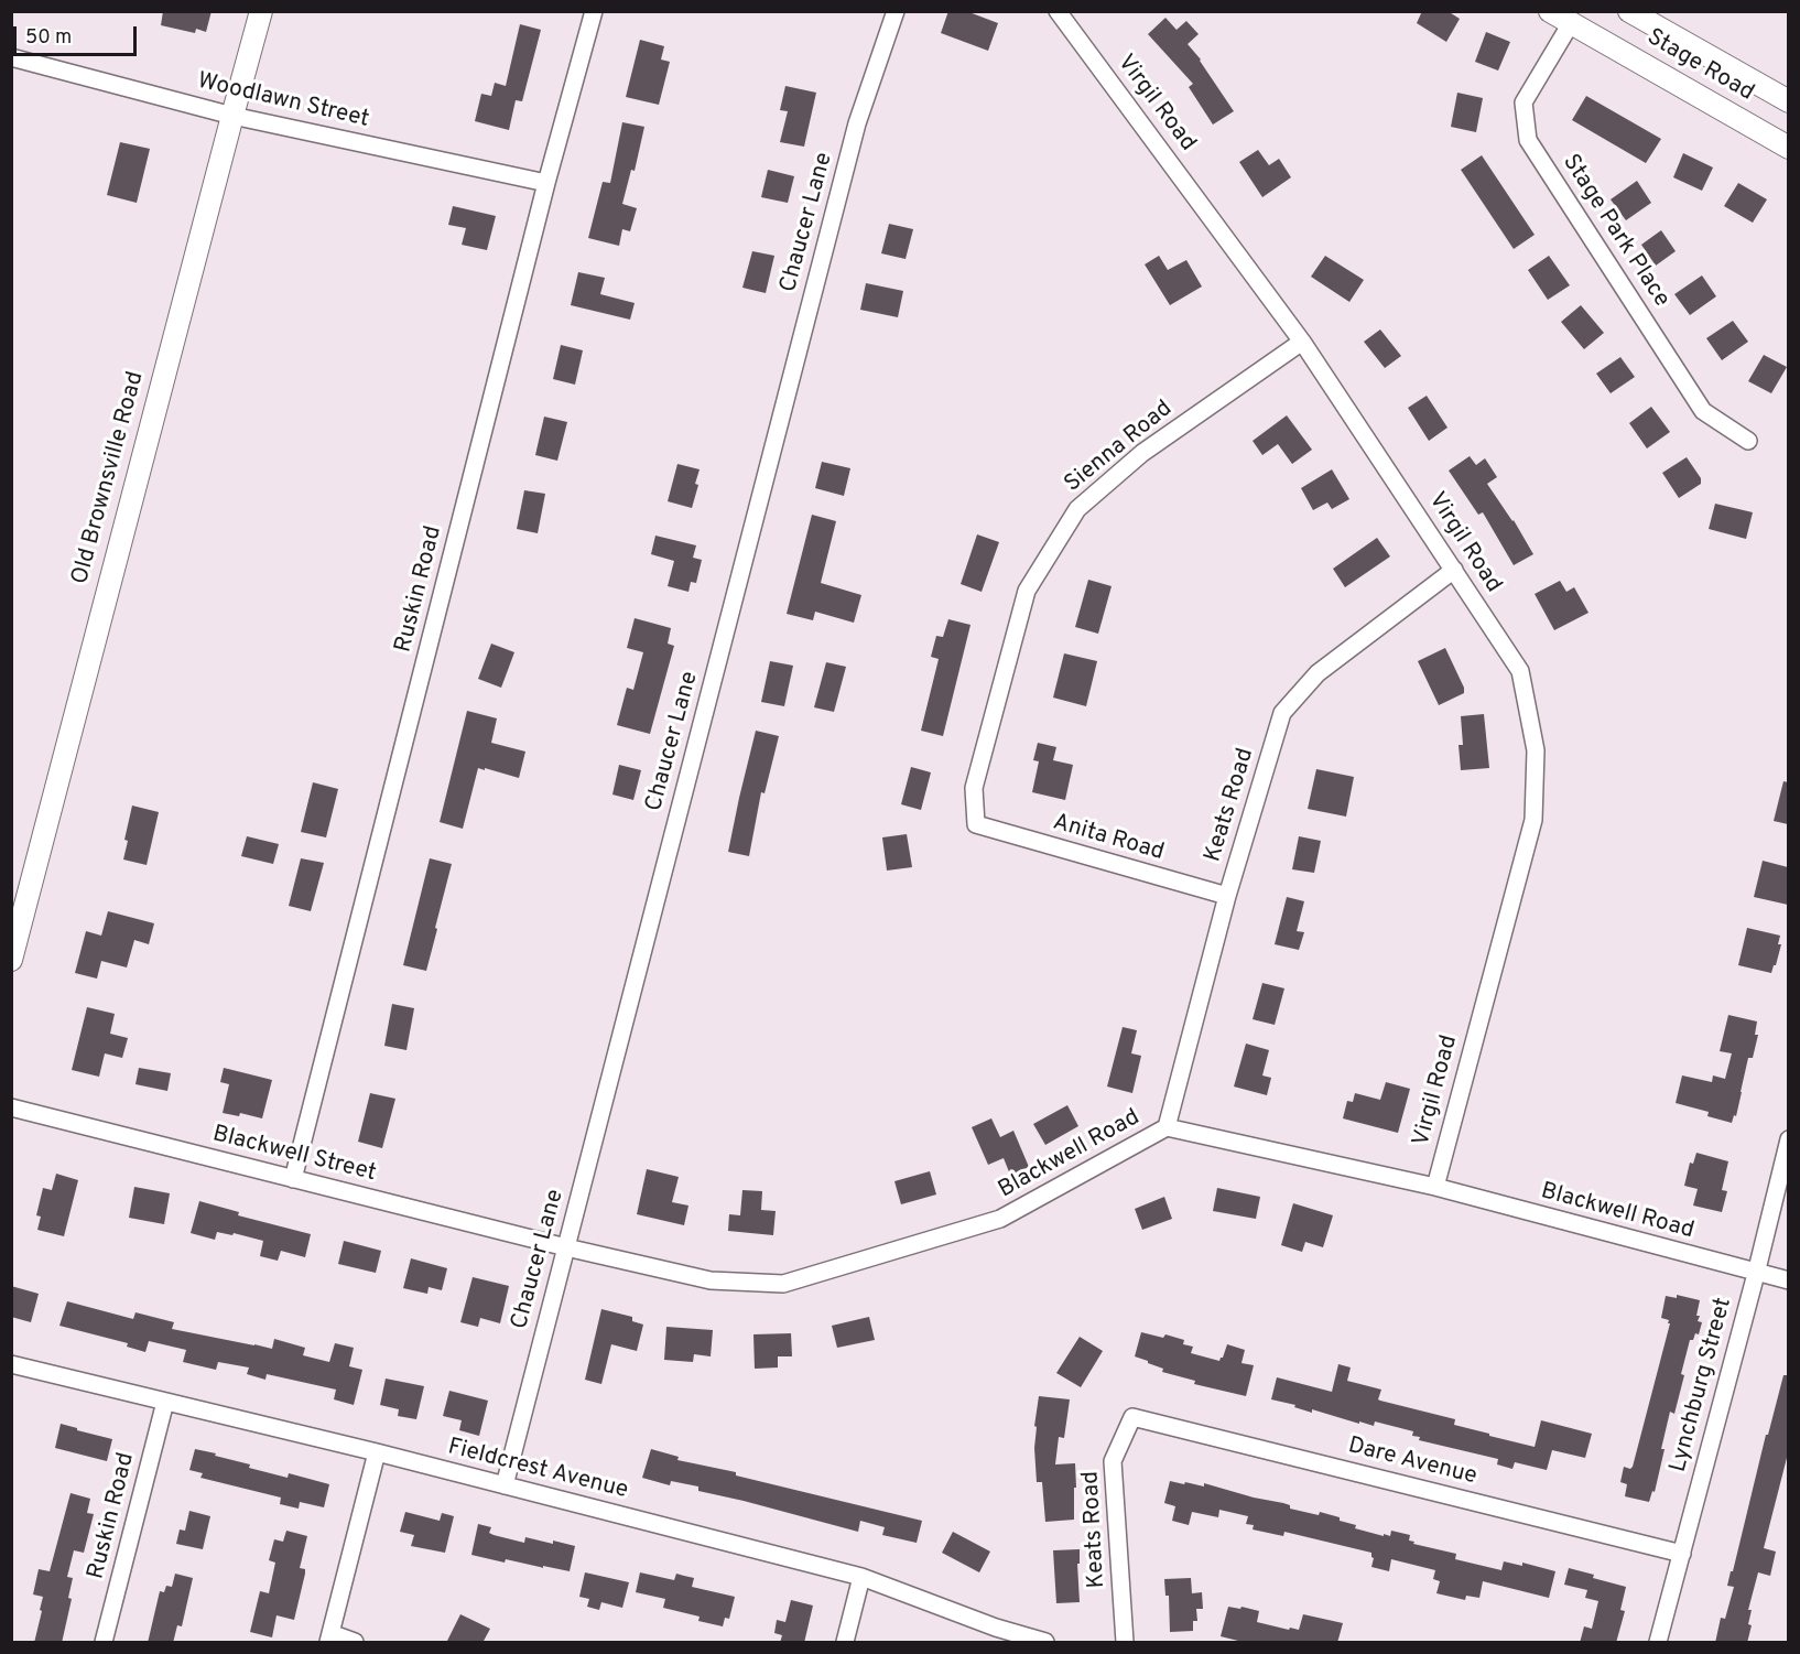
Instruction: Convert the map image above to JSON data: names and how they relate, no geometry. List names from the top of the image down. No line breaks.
{"streets":{"main road":["Stage Road","Old Brownsville Road"],"street":["Woodlawn Street","Virgil Road","Chaucer Lane","Stage Park Place","Sienna Road","Ruskin Road","Keats Road","Anita Road","Blackwell Street","Blackwell Road","Lynchburg Street","Dare Avenue","Fieldcrest Avenue"]},"crossings":[["Stage Road","Stage Park Place"],["Woodlawn Street","Old Brownsville Road"],["Woodlawn Street","Ruskin Road"],["Virgil Road","Sienna Road"],["Virgil Road","Keats Road"],["Virgil Road","Blackwell Road"],["Chaucer Lane","Blackwell Street"],["Chaucer Lane","Blackwell Road"],["Chaucer Lane","Fieldcrest Avenue"],["Sienna Road","Anita Road"],["Ruskin Road","Blackwell Street"],["Ruskin Road","Fieldcrest Avenue"],["Keats Road","Anita Road"],["Keats Road","Blackwell Road"],["Keats Road","Dare Avenue"],["Blackwell Street","Blackwell Road"],["Blackwell Road","Lynchburg Street"],["Lynchburg Street","Dare Avenue"]],"scale_bar":"50 m"}
